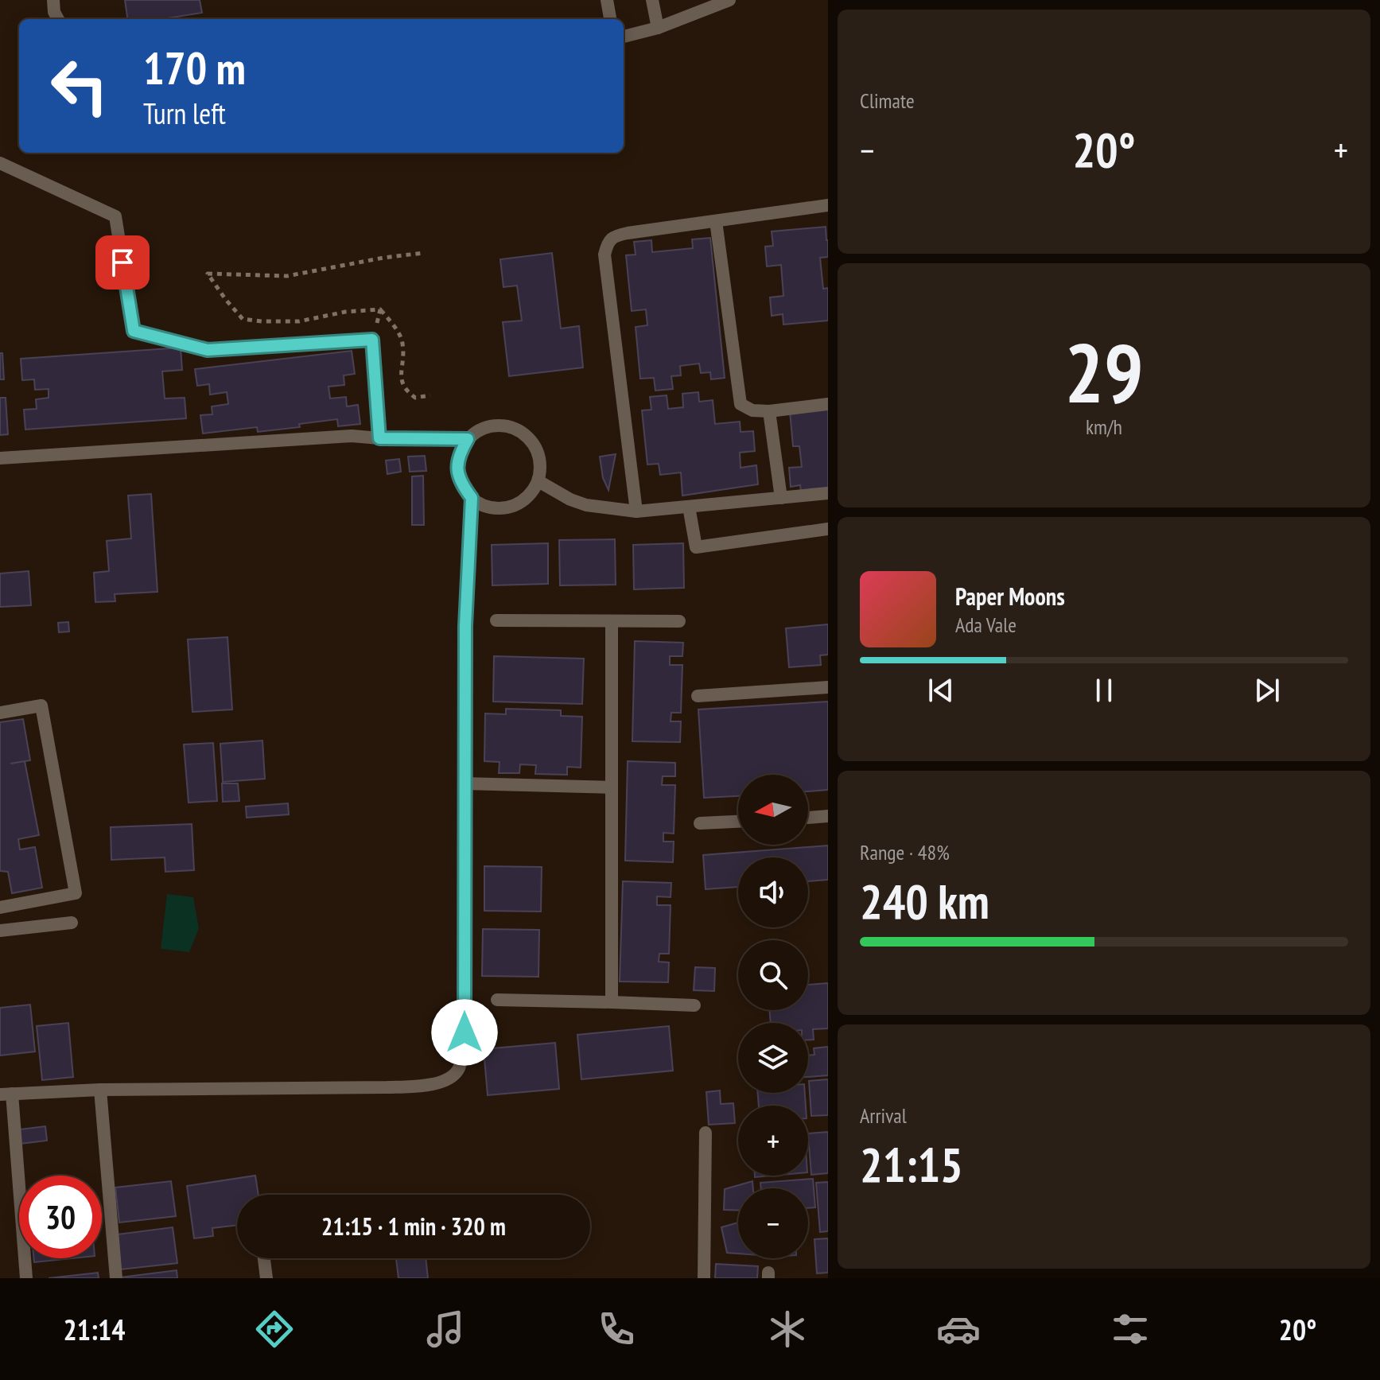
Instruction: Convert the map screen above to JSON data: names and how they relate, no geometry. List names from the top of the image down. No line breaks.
{"north":"left","page":{"tile":["Climate",["29","km/h"],["Range · 48%","240 km"],["Arrival","21:15"]],"turn":["170 m","Turn left"],"heat":["−","20°","+"],"song":["Paper Moons","Ada Vale"],"map_buttons":["+","−"],"limit":"30","trip":"21:15 · 1 min · 320 m","tabs":["21:14","20°"]}}
